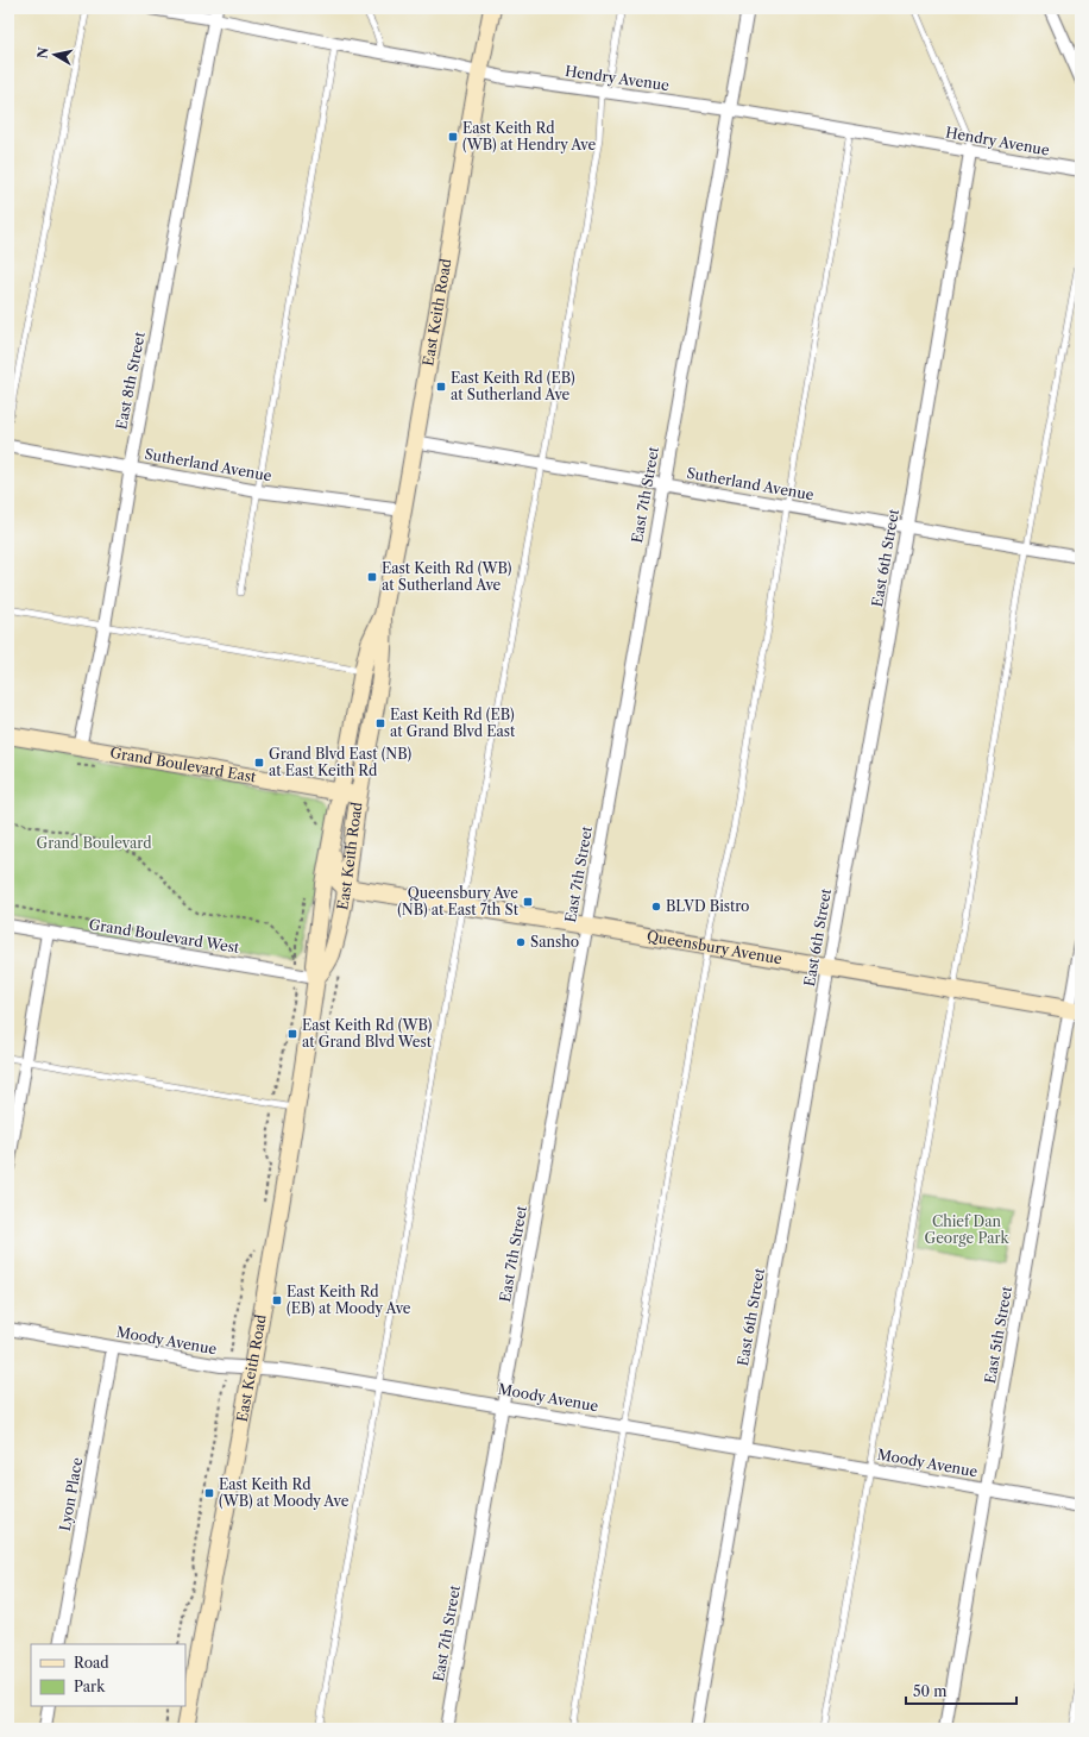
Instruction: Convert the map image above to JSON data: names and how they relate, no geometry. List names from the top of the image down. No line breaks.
{"streets":{"street":["Hendry Avenue","East Keith Road","East 8th Street","Sutherland Avenue","East 7th Street","East 6th Street","Grand Boulevard East","Grand Boulevard West","Queensbury Avenue","East 5th Street","Moody Avenue","Lyon Place"]},"crossings":[["Hendry Avenue","East Keith Road"],["Hendry Avenue","East 8th Street"],["Hendry Avenue","East 7th Street"],["Hendry Avenue","East 6th Street"],["East Keith Road","Sutherland Avenue"],["East Keith Road","Grand Boulevard East"],["East Keith Road","Grand Boulevard West"],["East Keith Road","Queensbury Avenue"],["East Keith Road","Moody Avenue"],["East 8th Street","Sutherland Avenue"],["East 8th Street","Grand Boulevard East"],["Sutherland Avenue","East 7th Street"],["Sutherland Avenue","East 6th Street"],["East 7th Street","Queensbury Avenue"],["East 7th Street","Moody Avenue"],["East 6th Street","Queensbury Avenue"],["East 6th Street","Moody Avenue"],["Queensbury Avenue","East 5th Street"],["East 5th Street","Moody Avenue"],["Moody Avenue","Lyon Place"]],"parks":["Grand Boulevard","Chief Dan George Park"],"places":{"transit":["East Keith Rd (WB) at Hendry Ave","East Keith Rd (EB) at Sutherland Ave","East Keith Rd (WB) at Sutherland Ave","East Keith Rd (EB) at Grand Blvd East","Grand Blvd East (NB) at East Keith Rd","Queensbury Ave (NB) at East 7th St","East Keith Rd (WB) at Grand Blvd West","East Keith Rd (EB) at Moody Ave","East Keith Rd (WB) at Moody Ave"],"other":["BLVD Bistro","Sansho"]},"legend":["Road","Park"],"scale_bar":"50 m","north":"left"}
